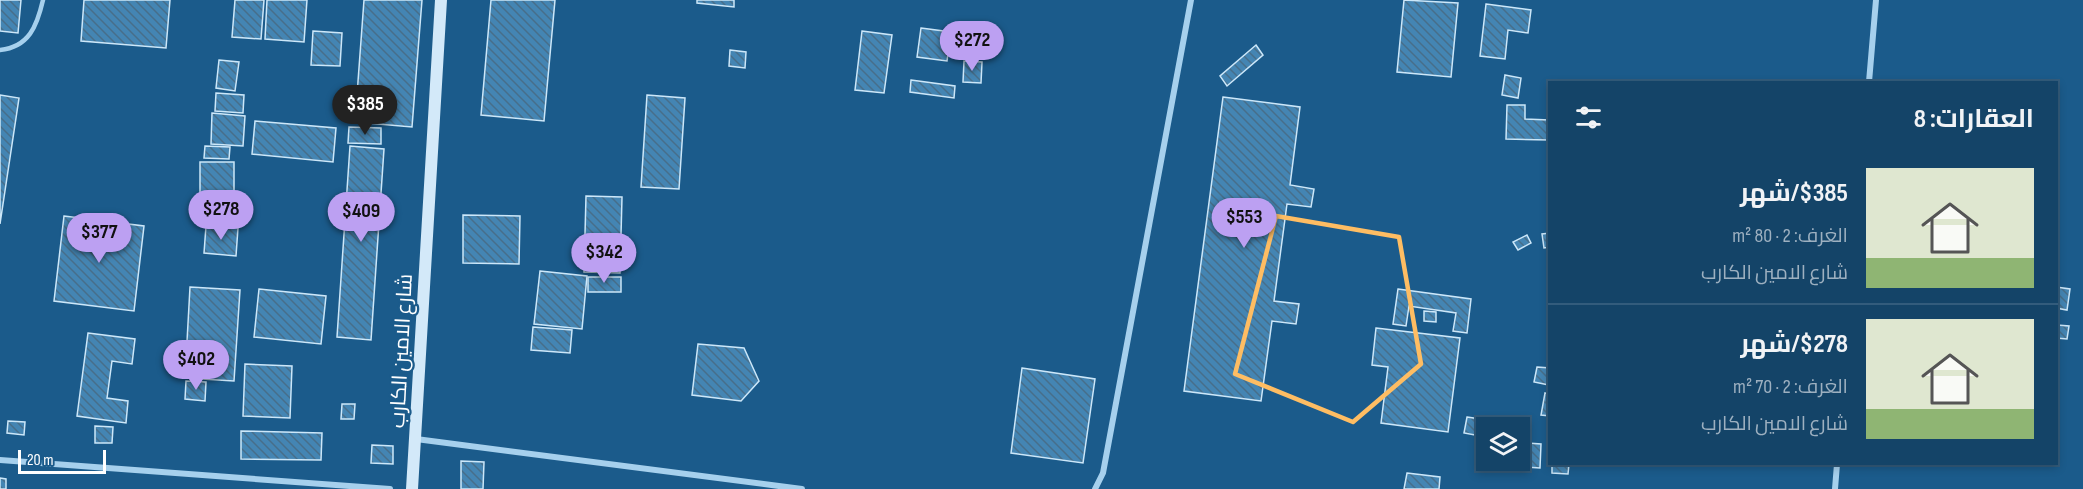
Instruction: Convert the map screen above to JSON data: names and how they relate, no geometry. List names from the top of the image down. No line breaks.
{"streets":{"street":["شارع الامين الكارب"]},"scale_bar":"20 m","page":{"price":["$272","$385","$278","$409","$553","$377","$342","$402"],"heading":"العقارات: 8","list":[{"name":"$385/شهر","note":"الغرف: 2 · 80 m² · شارع الامين الكارب"},{"name":"$278/شهر","note":"الغرف: 2 · 70 m² · شارع الامين الكارب"}],"scale":"20 m"}}
